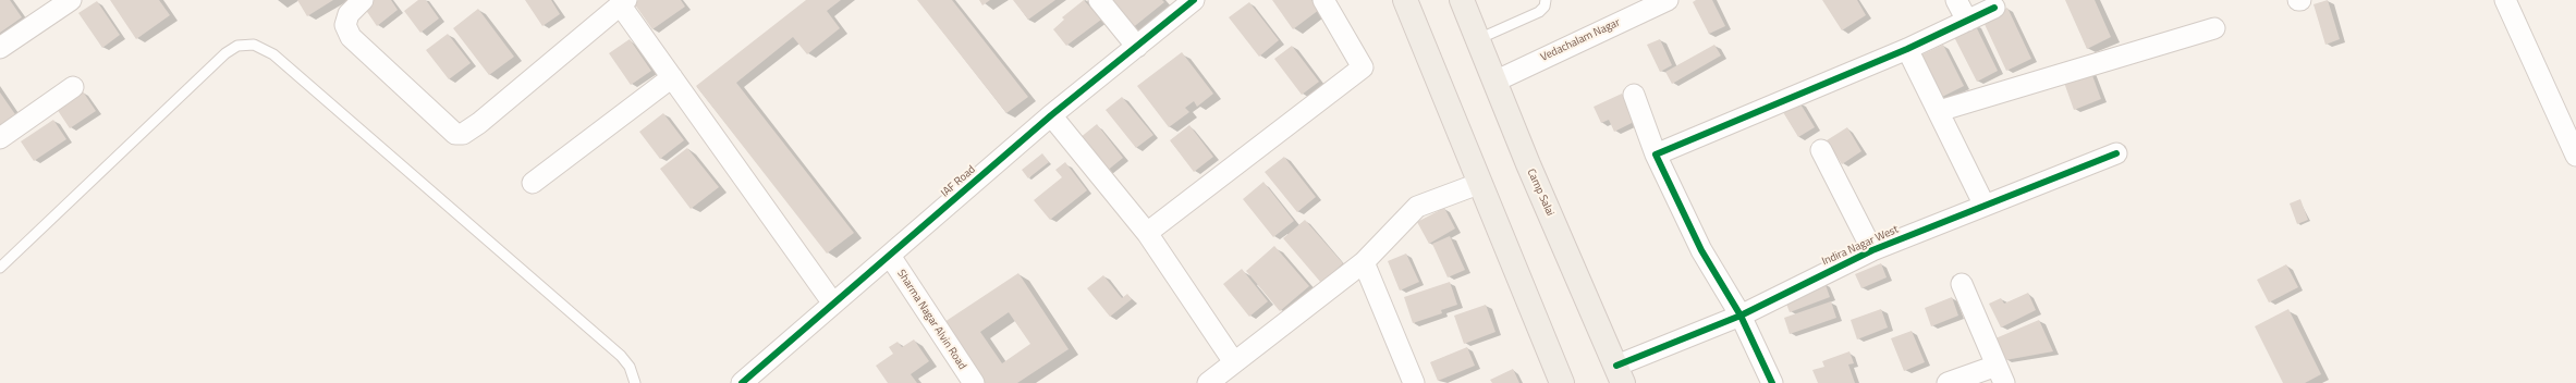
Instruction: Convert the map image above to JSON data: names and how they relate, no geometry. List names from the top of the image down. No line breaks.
{"streets":{"main road":["Camp Salai"],"street":["Vedachalam Nagar","IAF Road","Indira Nagar West","Sharma Nagar Alvin Road"]},"crossings":[["Vedachalam Nagar","Camp Salai"],["IAF Road","Sharma Nagar Alvin Road"],["Camp Salai","Indira Nagar West"]]}
